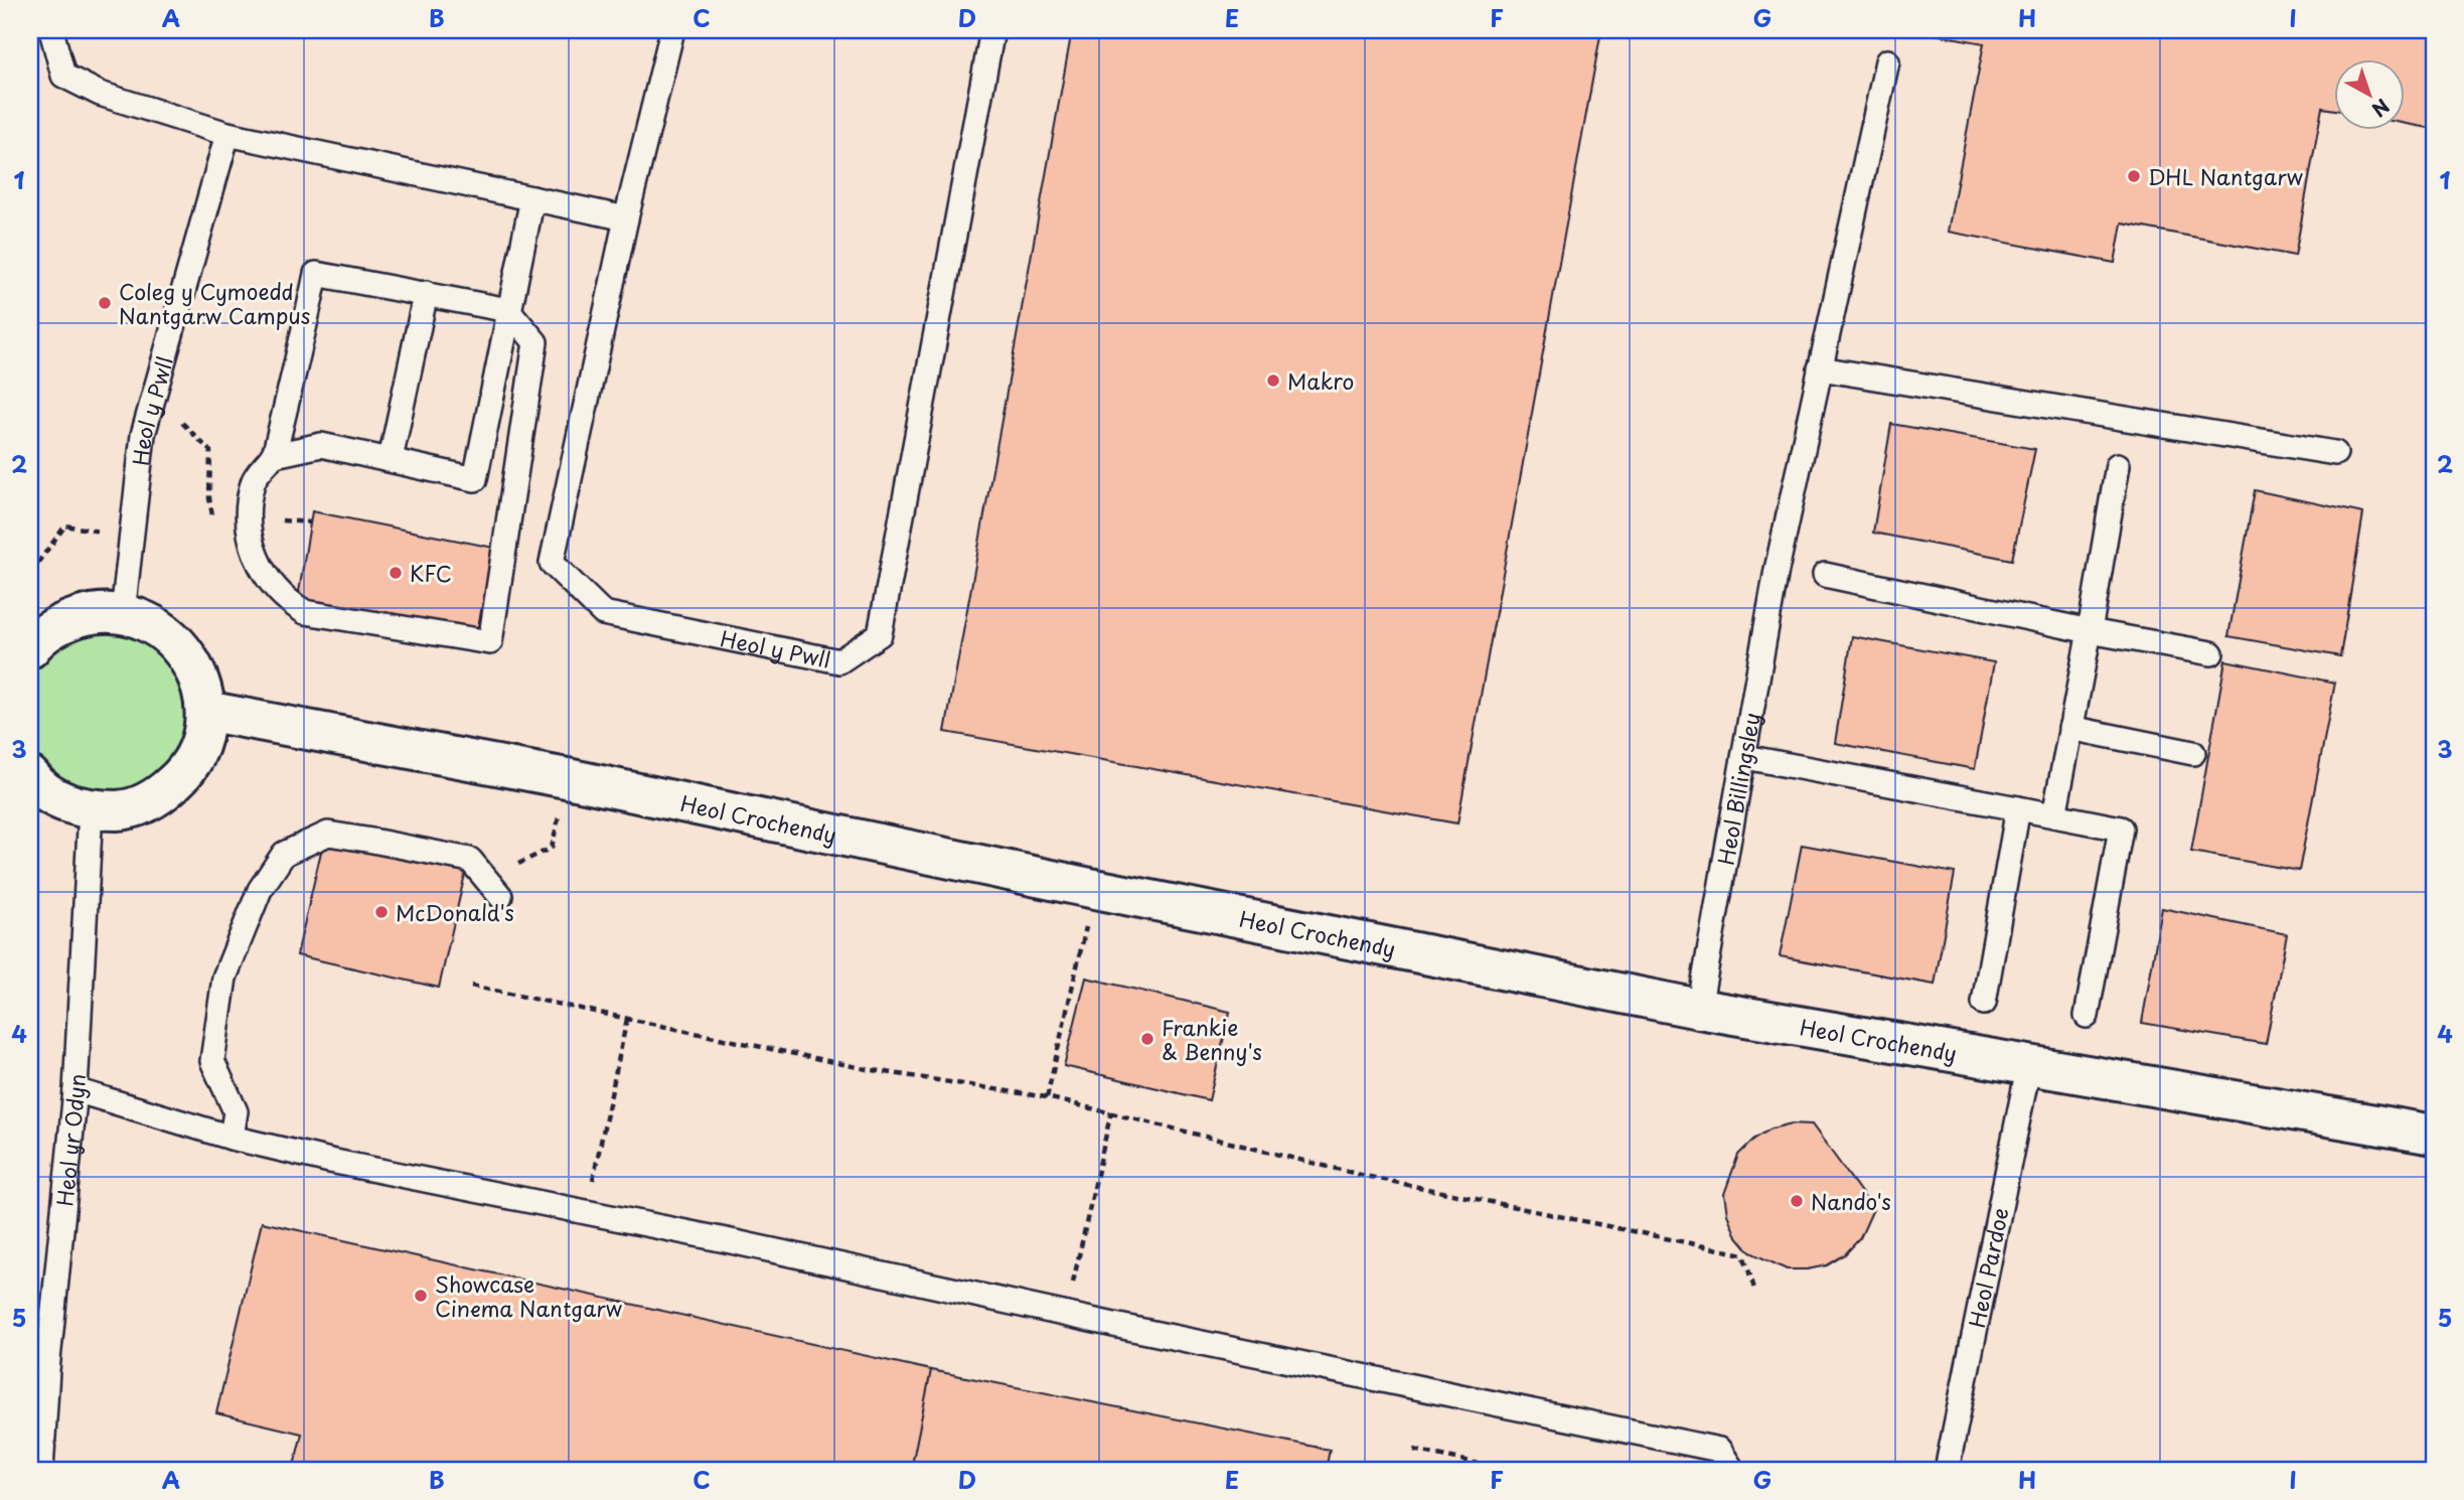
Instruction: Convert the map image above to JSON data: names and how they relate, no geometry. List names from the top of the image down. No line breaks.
{"streets":{"street":["Heol Crochendy"],"lane":["Heol y Pwll","Heol Billingsley","Heol yr Odyn","Heol Pardoe"]},"crossings":[["Heol Billingsley","Heol Crochendy"],["Heol Crochendy","Heol Pardoe"]],"places":["DHL Nantgarw","Coleg y Cymoedd Nantgarw Campus","Makro","KFC","McDonald's","Frankie & Benny's","Nando's","Showcase Cinema Nantgarw"],"north":"bottom right","grid":{"columns":["A","B","C","D","E","F","G","H","I"],"rows":["1","2","3","4","5"]}}
